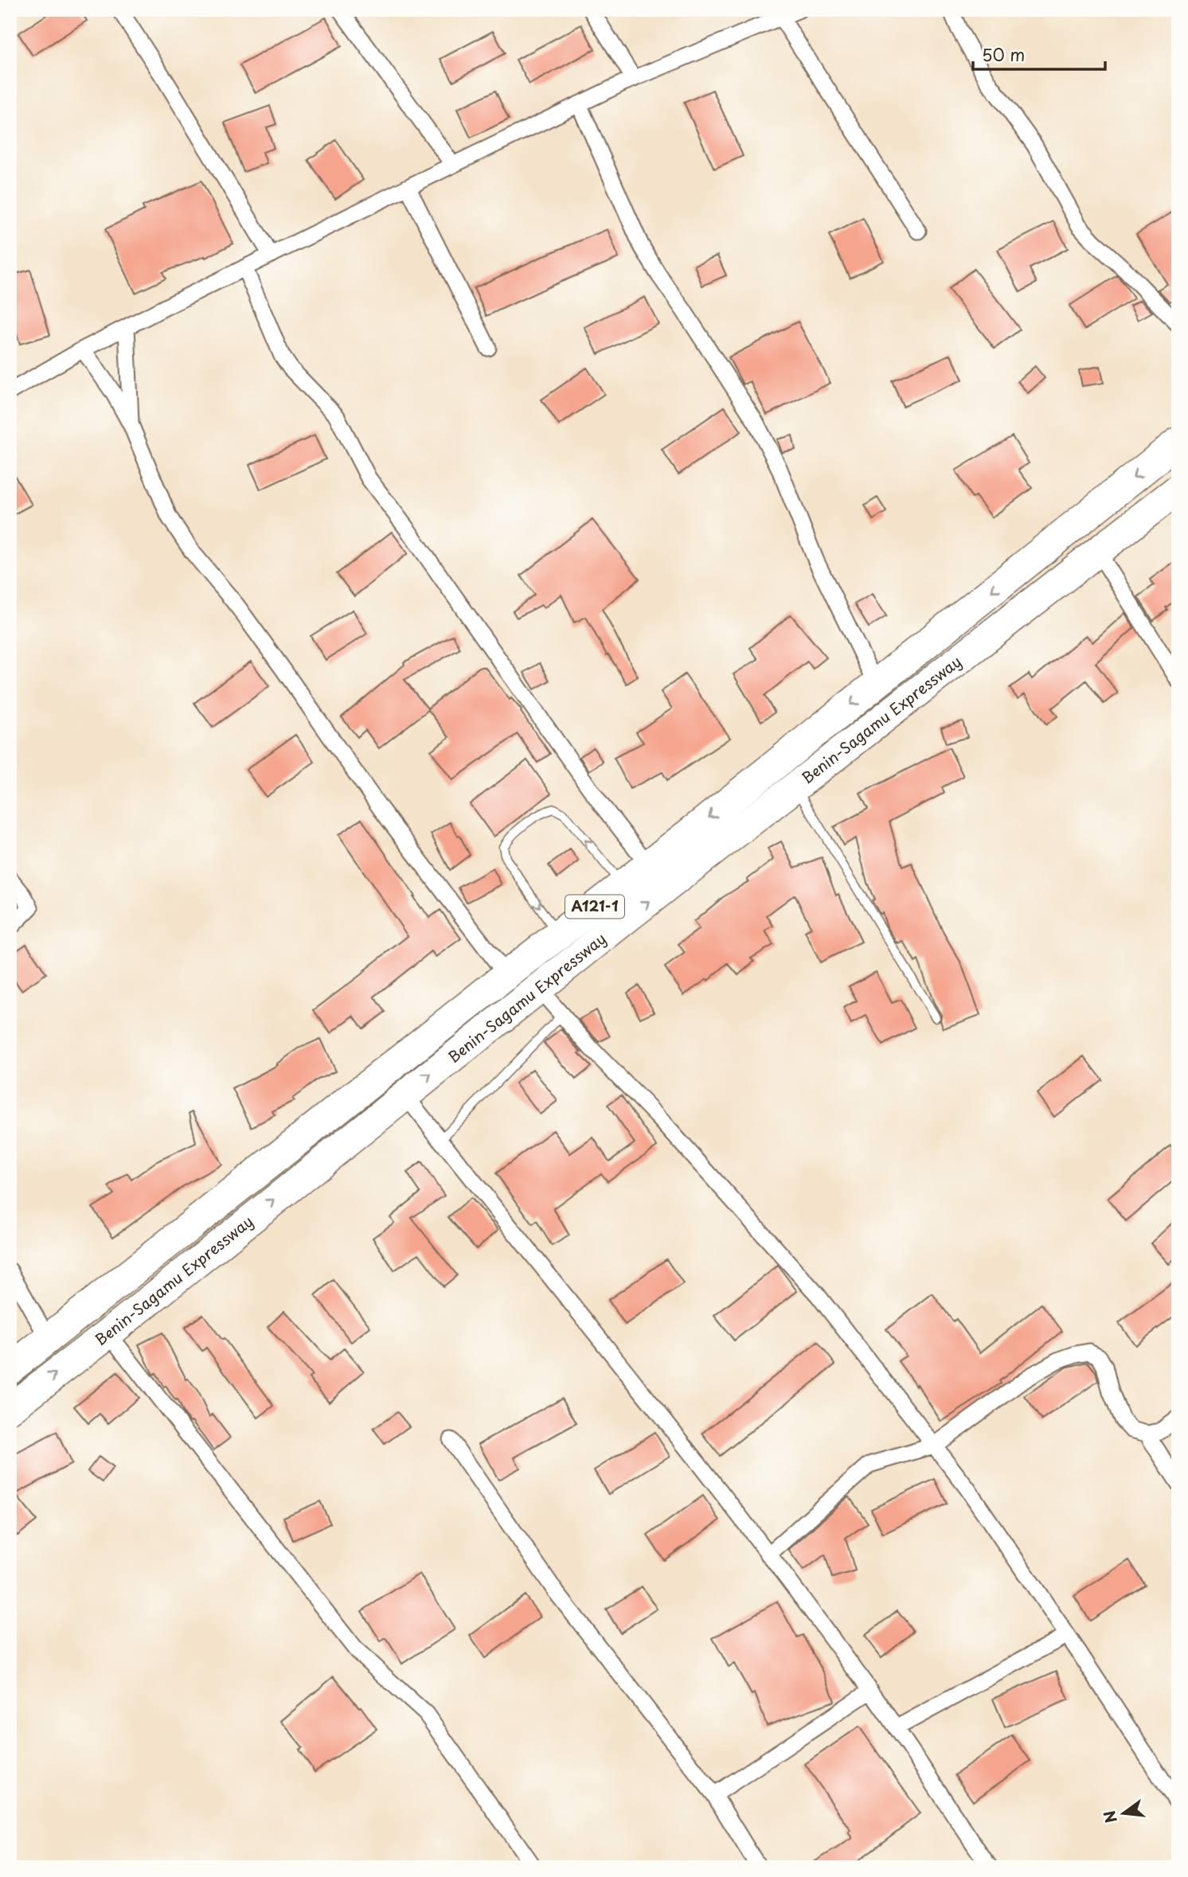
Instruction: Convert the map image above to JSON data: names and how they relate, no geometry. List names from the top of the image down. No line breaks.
{"streets":{"highway":["Benin-Sagamu Expressway","A121-1"]},"scale_bar":"50 m","north":"left"}
